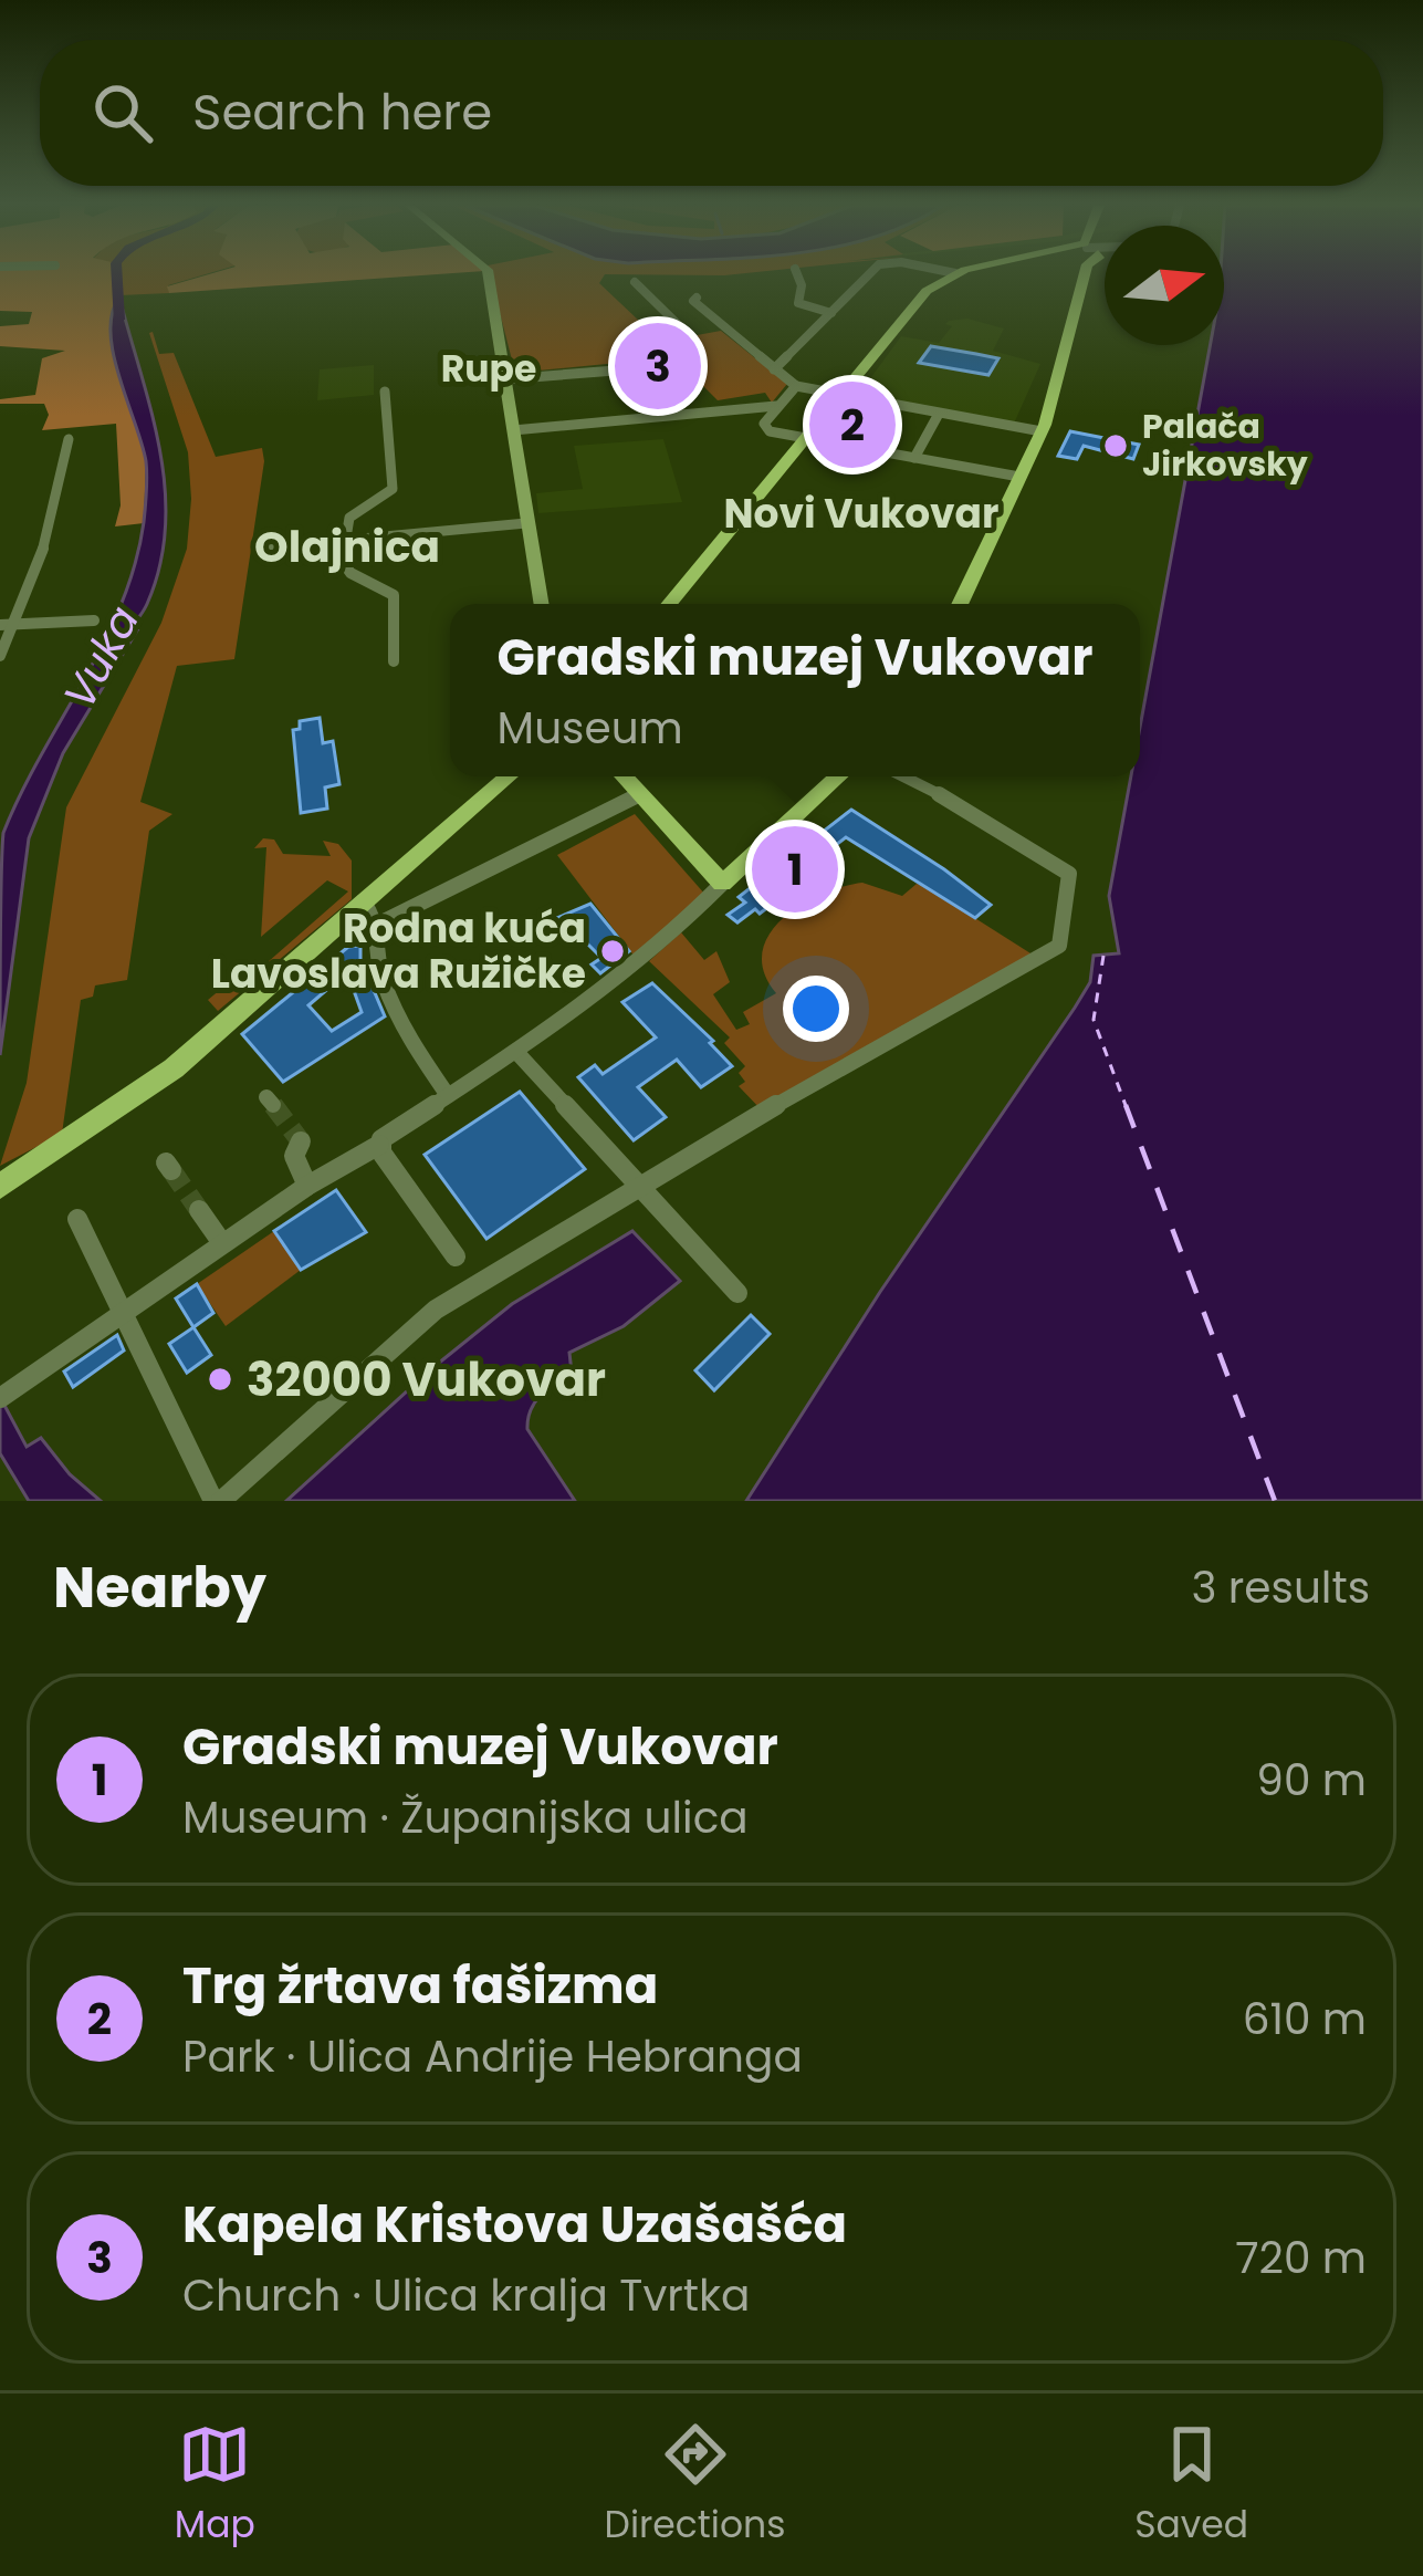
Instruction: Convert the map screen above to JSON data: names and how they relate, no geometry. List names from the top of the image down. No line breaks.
{"districts":["Rupe","Novi Vukovar","Olajnica"],"water":["Vuka"],"places":["Palača Jirkovsky","Rodna kuća Lavoslava Ružičke","32000 Vukovar"],"north":"right","page":{"search":"Search here","pins":["3","2","1"],"popup":["Gradski muzej Vukovar","Museum"],"heading":["Nearby","3 results"],"list":[{"mark":"1","name":"Gradski muzej Vukovar","note":"Museum · Županijska ulica","value":"90 m"},{"mark":"2","name":"Trg žrtava fašizma","note":"Park · Ulica Andrije Hebranga","value":"610 m"},{"mark":"3","name":"Kapela Kristova Uzašašća","note":"Church · Ulica kralja Tvrtka","value":"720 m"}],"nav":["Map","Directions","Saved"]}}
